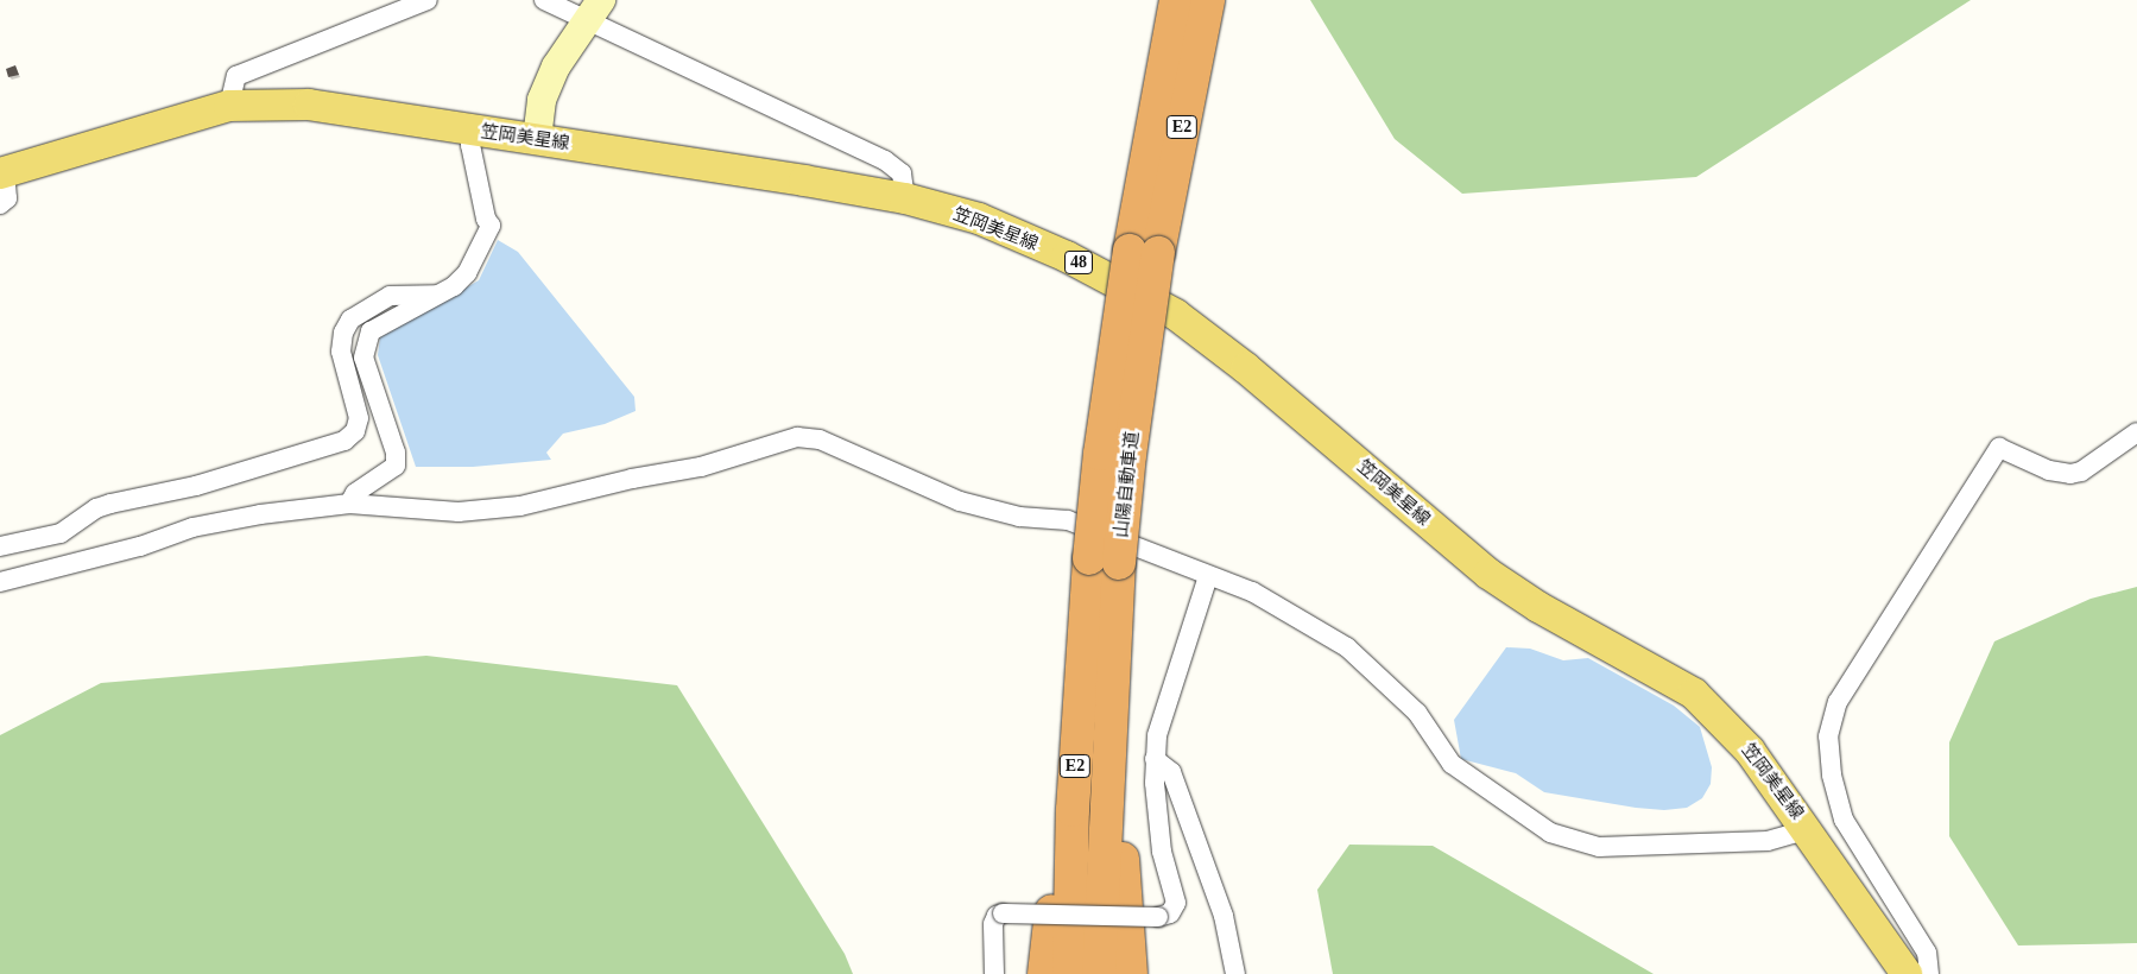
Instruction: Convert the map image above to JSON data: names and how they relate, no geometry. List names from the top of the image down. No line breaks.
{"streets":{"highway":["E2","山陽自動車道"],"main road":["笠岡美星線","48"]}}
